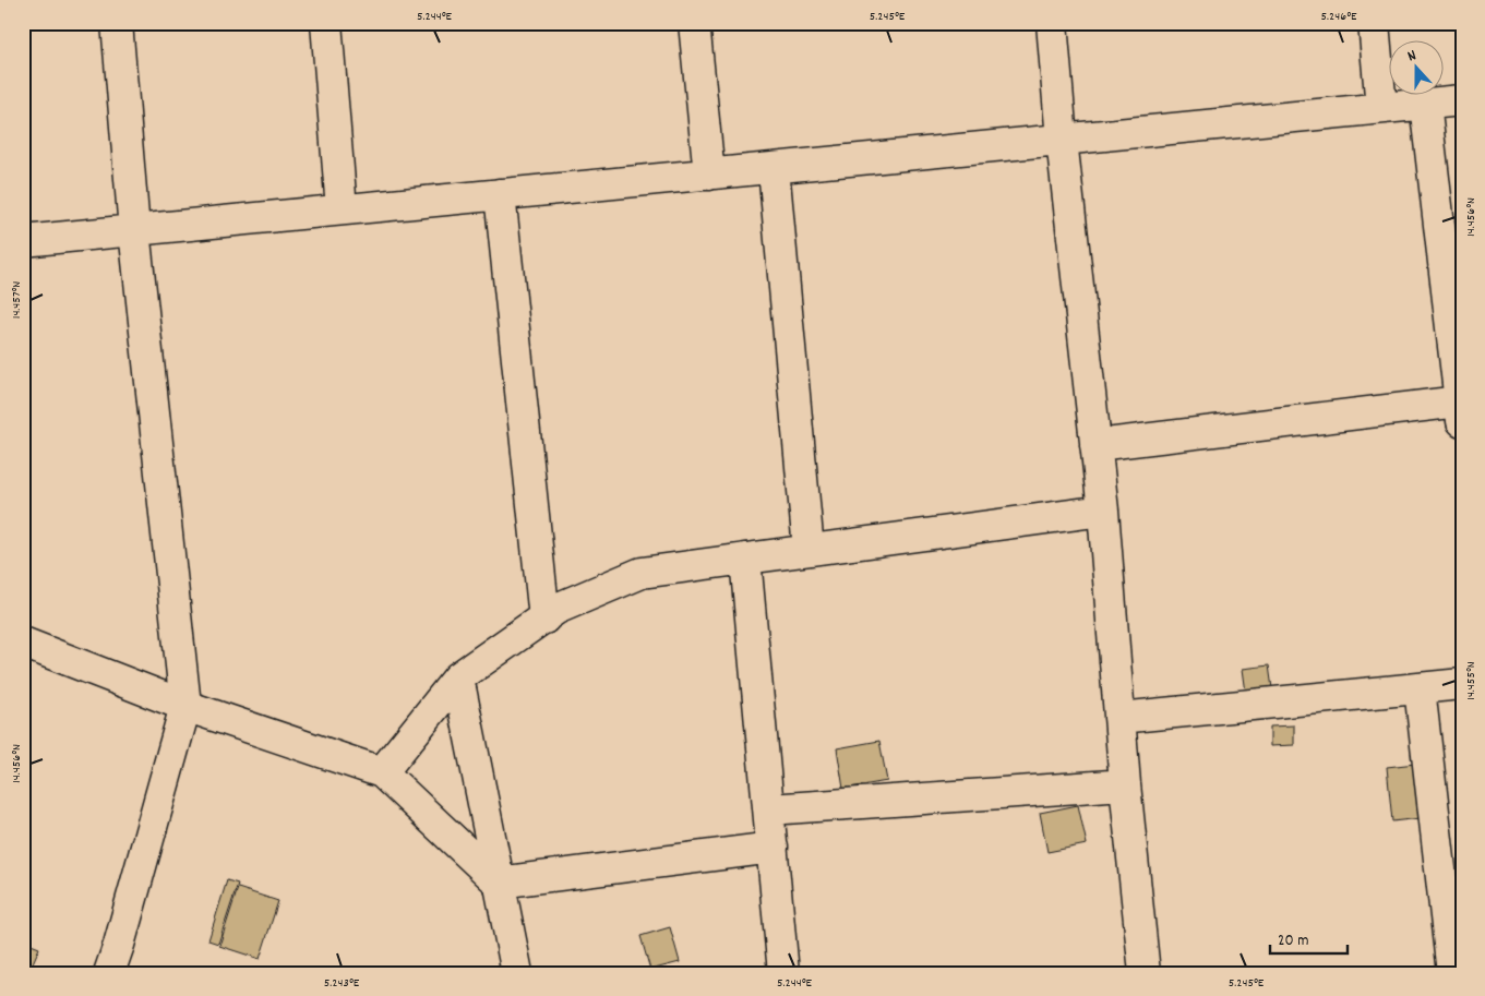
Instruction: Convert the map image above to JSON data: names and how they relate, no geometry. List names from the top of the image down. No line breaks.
{"scale_bar":"20 m","north":"top","coordinates":["5.244°E","5.245°E","5.246°E","14.456°N","14.457°N","14.455°N","5.243°E"]}
